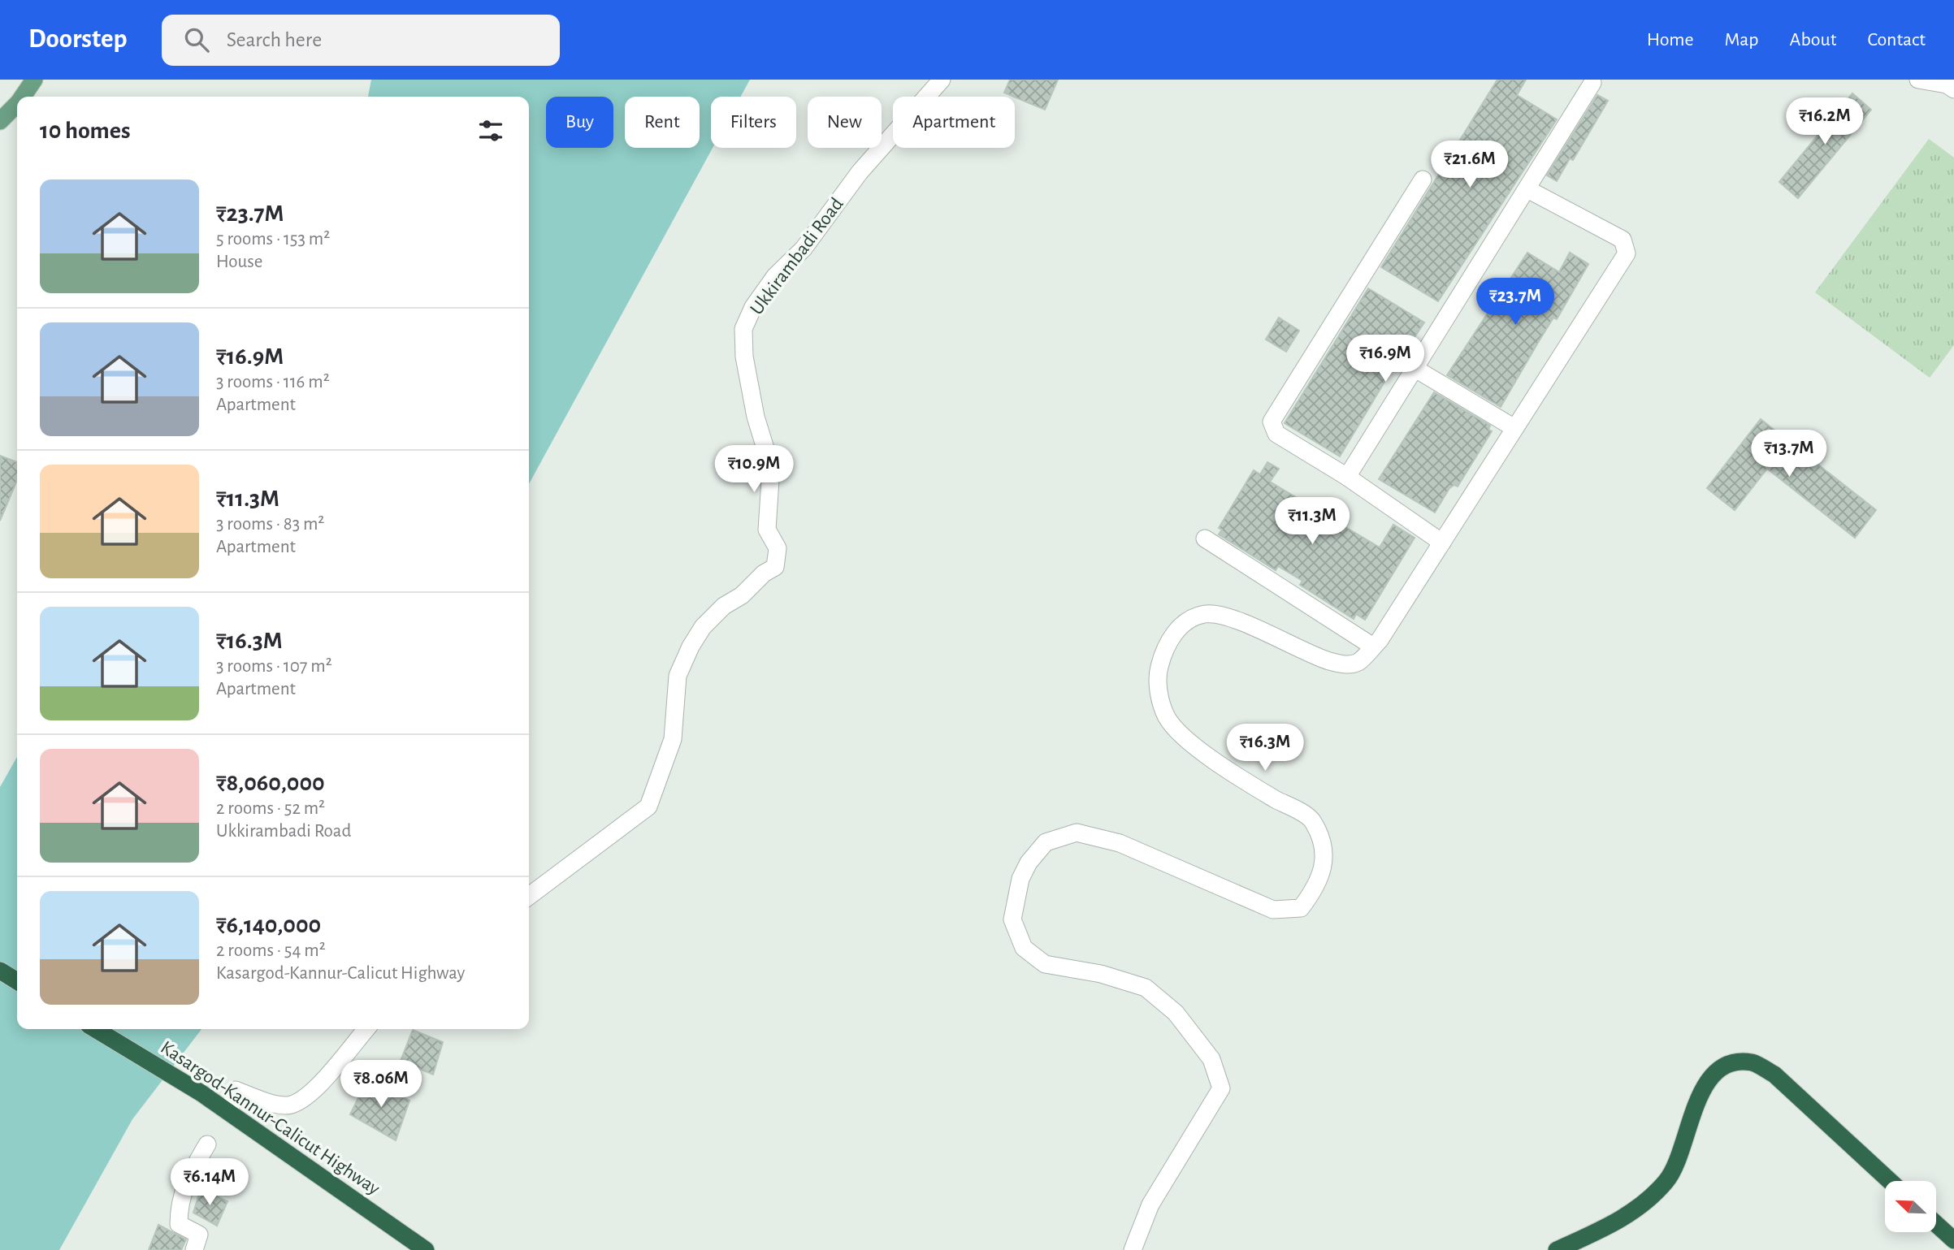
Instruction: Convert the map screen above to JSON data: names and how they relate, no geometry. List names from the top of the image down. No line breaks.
{"streets":{"highway":["Kasargod-Kannur-Calicut Highway"],"street":["Ukkirambadi Road"]},"north":"top left","page":{"header":"Doorstep","search":"Search here","nav":["Home","Map","About","Contact"],"chip":["Buy","Rent","Filters","New","Apartment"],"heading":"10 homes","price":["₹16.2M","₹21.6M","₹23.7M","₹16.9M","₹13.7M","₹10.9M","₹11.3M","₹16.3M","₹8.06M","₹6.14M"],"list":[{"name":"₹23.7M","note":"5 rooms · 153 m² · House"},{"name":"₹16.9M","note":"3 rooms · 116 m² · Apartment"},{"name":"₹11.3M","note":"3 rooms · 83 m² · Apartment"},{"name":"₹16.3M","note":"3 rooms · 107 m² · Apartment"},{"name":"₹8,060,000","note":"2 rooms · 52 m² · Ukkirambadi Road"},{"name":"₹6,140,000","note":"2 rooms · 54 m² · Kasargod-Kannur-Calicut Highway"}]}}
